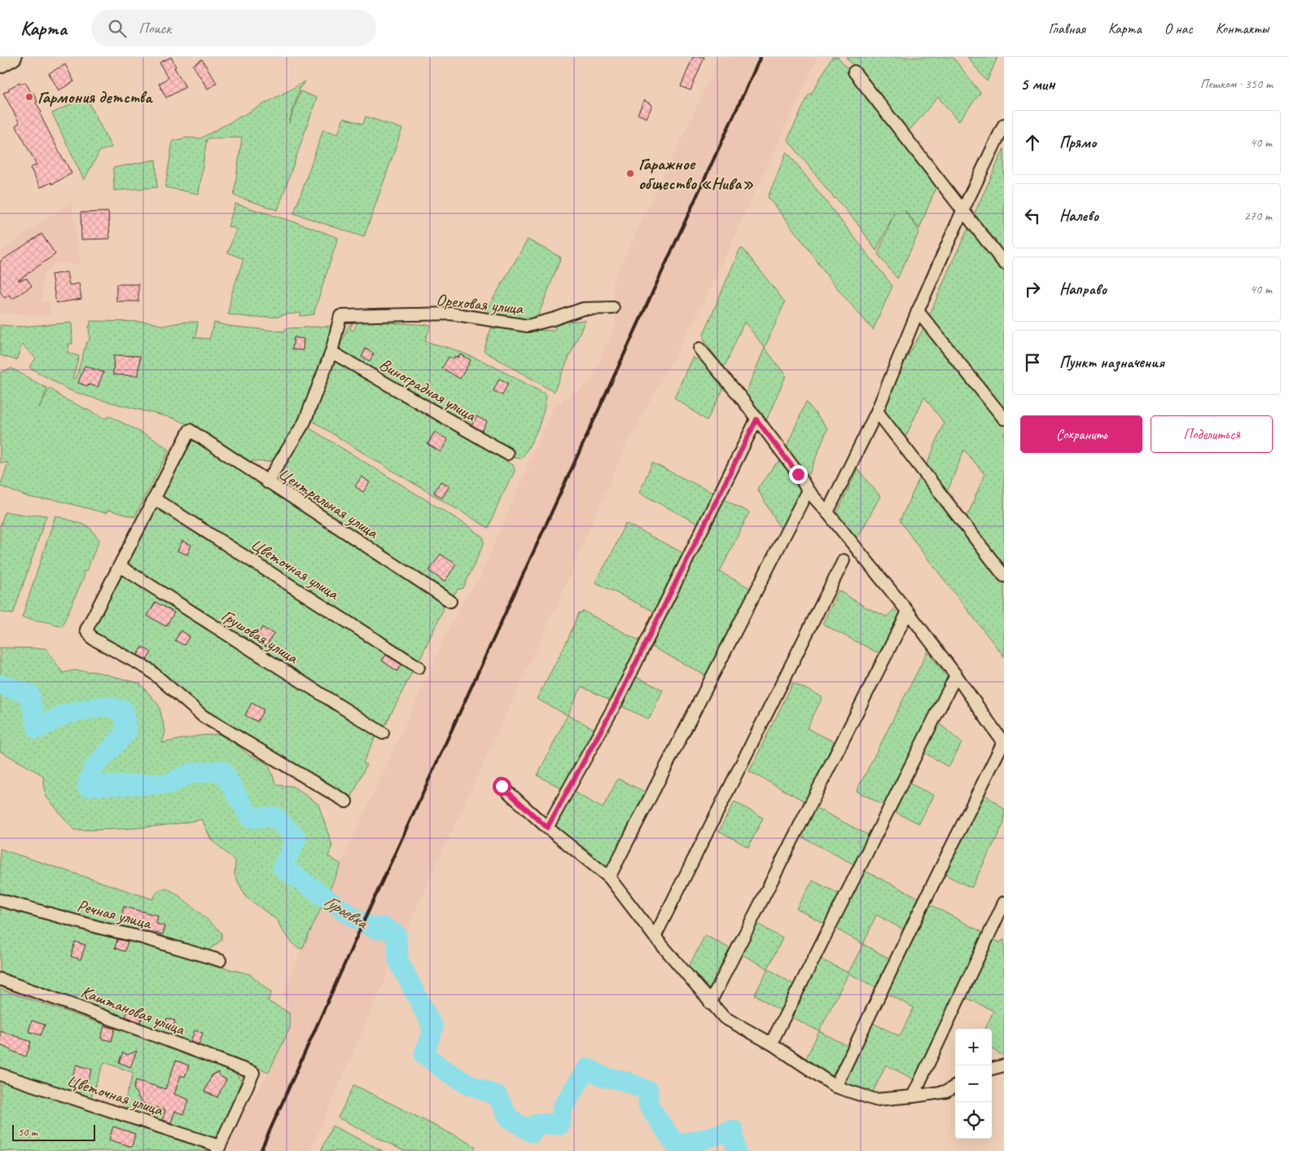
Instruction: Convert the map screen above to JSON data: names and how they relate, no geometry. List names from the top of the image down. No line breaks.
{"streets":{"street":["Ореховая улица","Виноградная улица","Центральная улица","Цветочная улица","Грушовая улица","Речная улица","Каштановая улица"]},"crossings":[["Ореховая улица","Виноградная улица"],["Центральная улица","Цветочная улица"],["Цветочная улица","Каштановая улица"]],"water":["Гурьевка"],"places":["Гармония детства","Гаражное общество «Нива»"],"scale_bar":"50 m","page":{"header":"Карта","search":"Поиск","nav":["Главная","Карта","О нас","Контакты"],"heading":["5 мин","Пешком · 350 m"],"list":[["Прямо","40 m"],["Налево","270 m"],["Направо","40 m"],"Пункт назначения"],"buttons":["Сохранить","Поделиться"],"map_buttons":["+","−"],"scale":"50 m"}}
